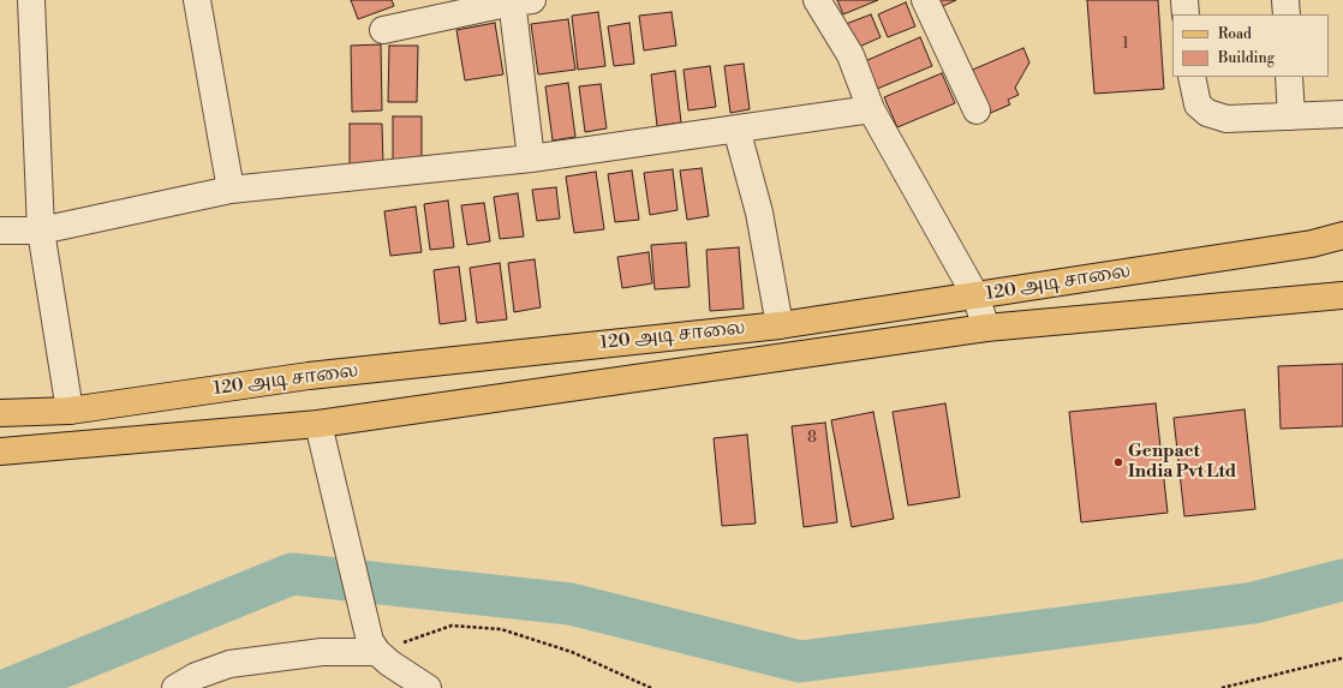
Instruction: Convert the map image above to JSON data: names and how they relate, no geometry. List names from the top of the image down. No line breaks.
{"streets":{"main road":["120 அடி சாலை"]},"places":["Genpact India Pvt Ltd"],"house_numbers":["1","8"],"legend":["Road","Building"]}
